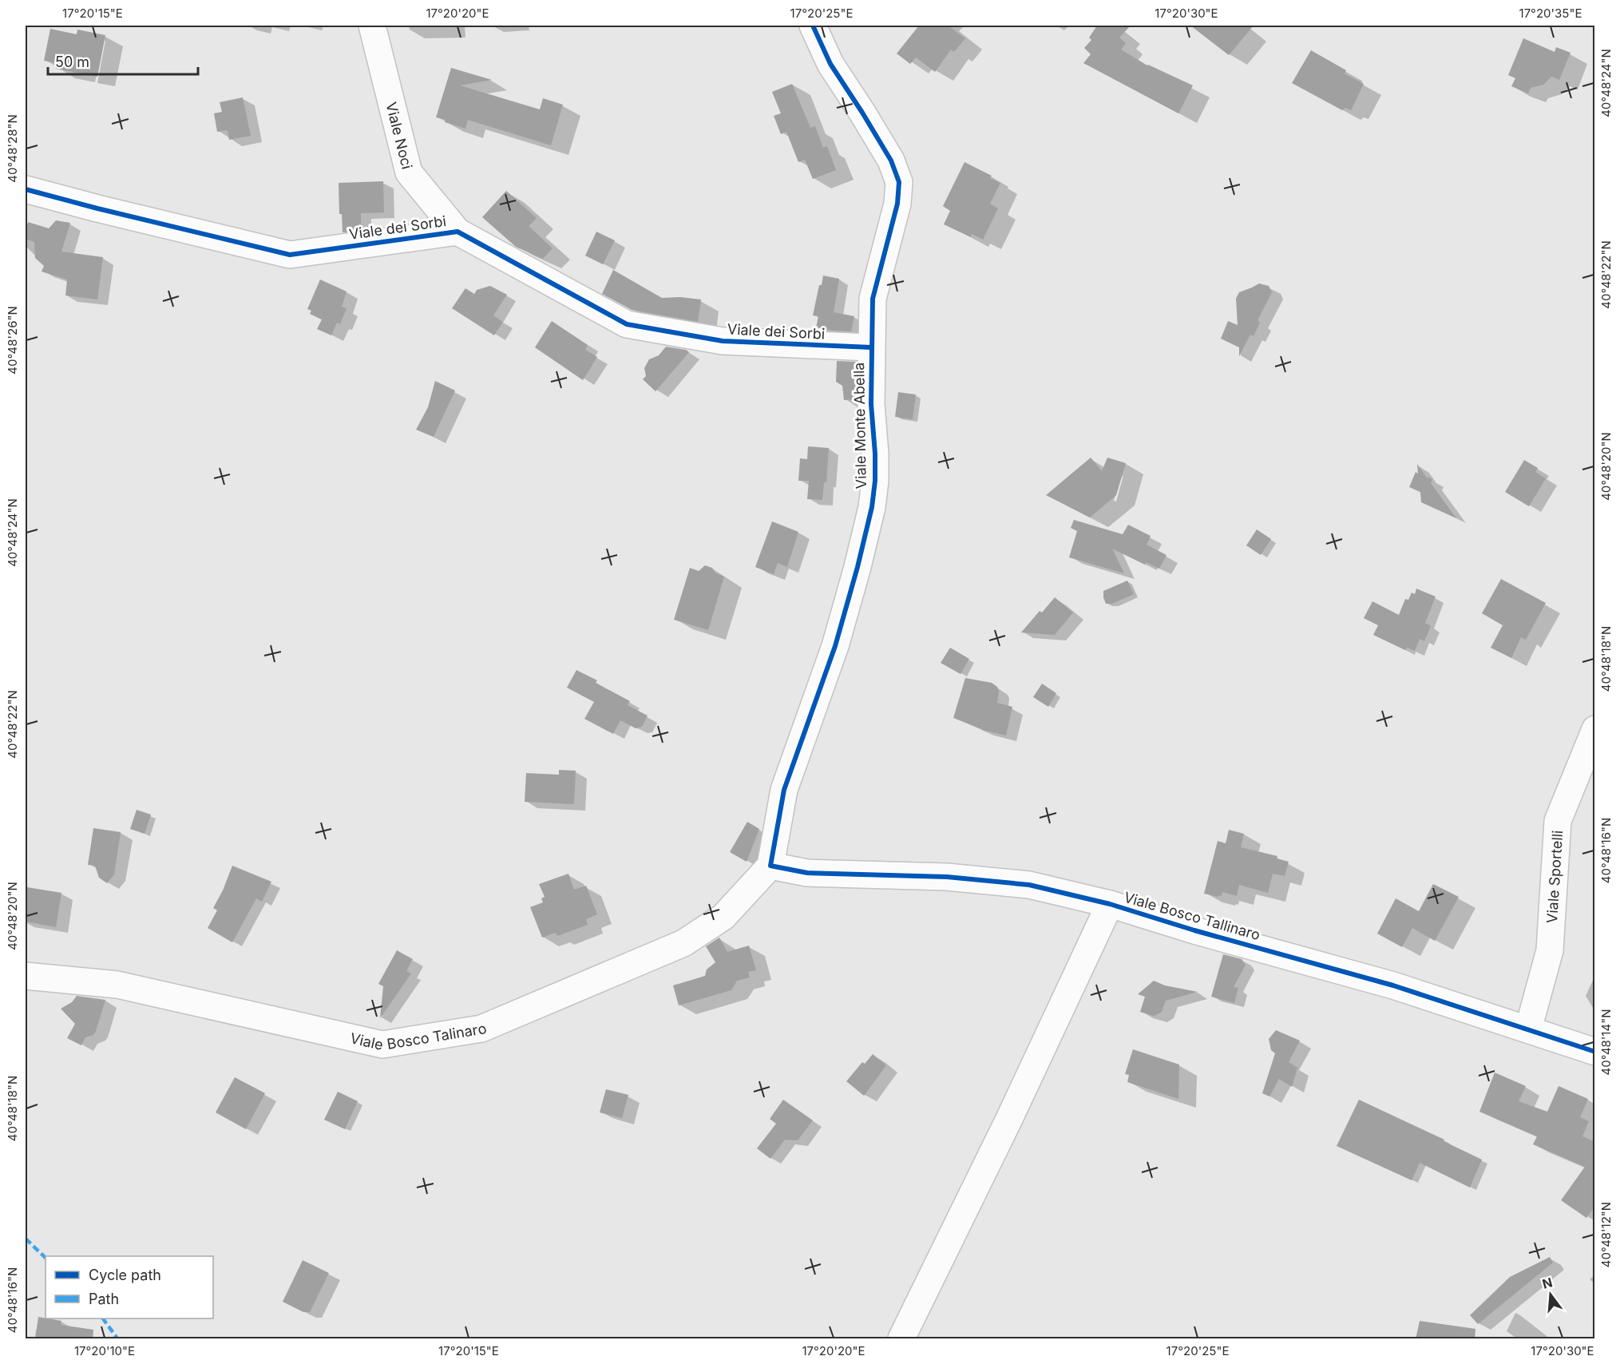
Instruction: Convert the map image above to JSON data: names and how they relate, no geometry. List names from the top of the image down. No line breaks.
{"streets":{"street":["Viale Noci","Viale dei Sorbi","Viale Monte Abella","Viale Sportelli","Viale Bosco Tallinaro","Viale Bosco Talinaro"]},"crossings":[["Viale Noci","Viale dei Sorbi"],["Viale dei Sorbi","Viale Monte Abella"],["Viale Monte Abella","Viale Bosco Tallinaro"],["Viale Monte Abella","Viale Bosco Talinaro"],["Viale Sportelli","Viale Bosco Tallinaro"],["Viale Bosco Tallinaro","Viale Bosco Talinaro"]],"legend":["Cycle path","Path"],"scale_bar":"50 m","north":"top","coordinates":["17°20'15\"E","17°20'20\"E","17°20'25\"E","17°20'30\"E","17°20'35\"E","40°48'24\"N","40°48'28\"N","40°48'22\"N","40°48'26\"N","40°48'20\"N","40°48'18\"N","40°48'16\"N","40°48'14\"N","40°48'12\"N","17°20'10\"E"]}
